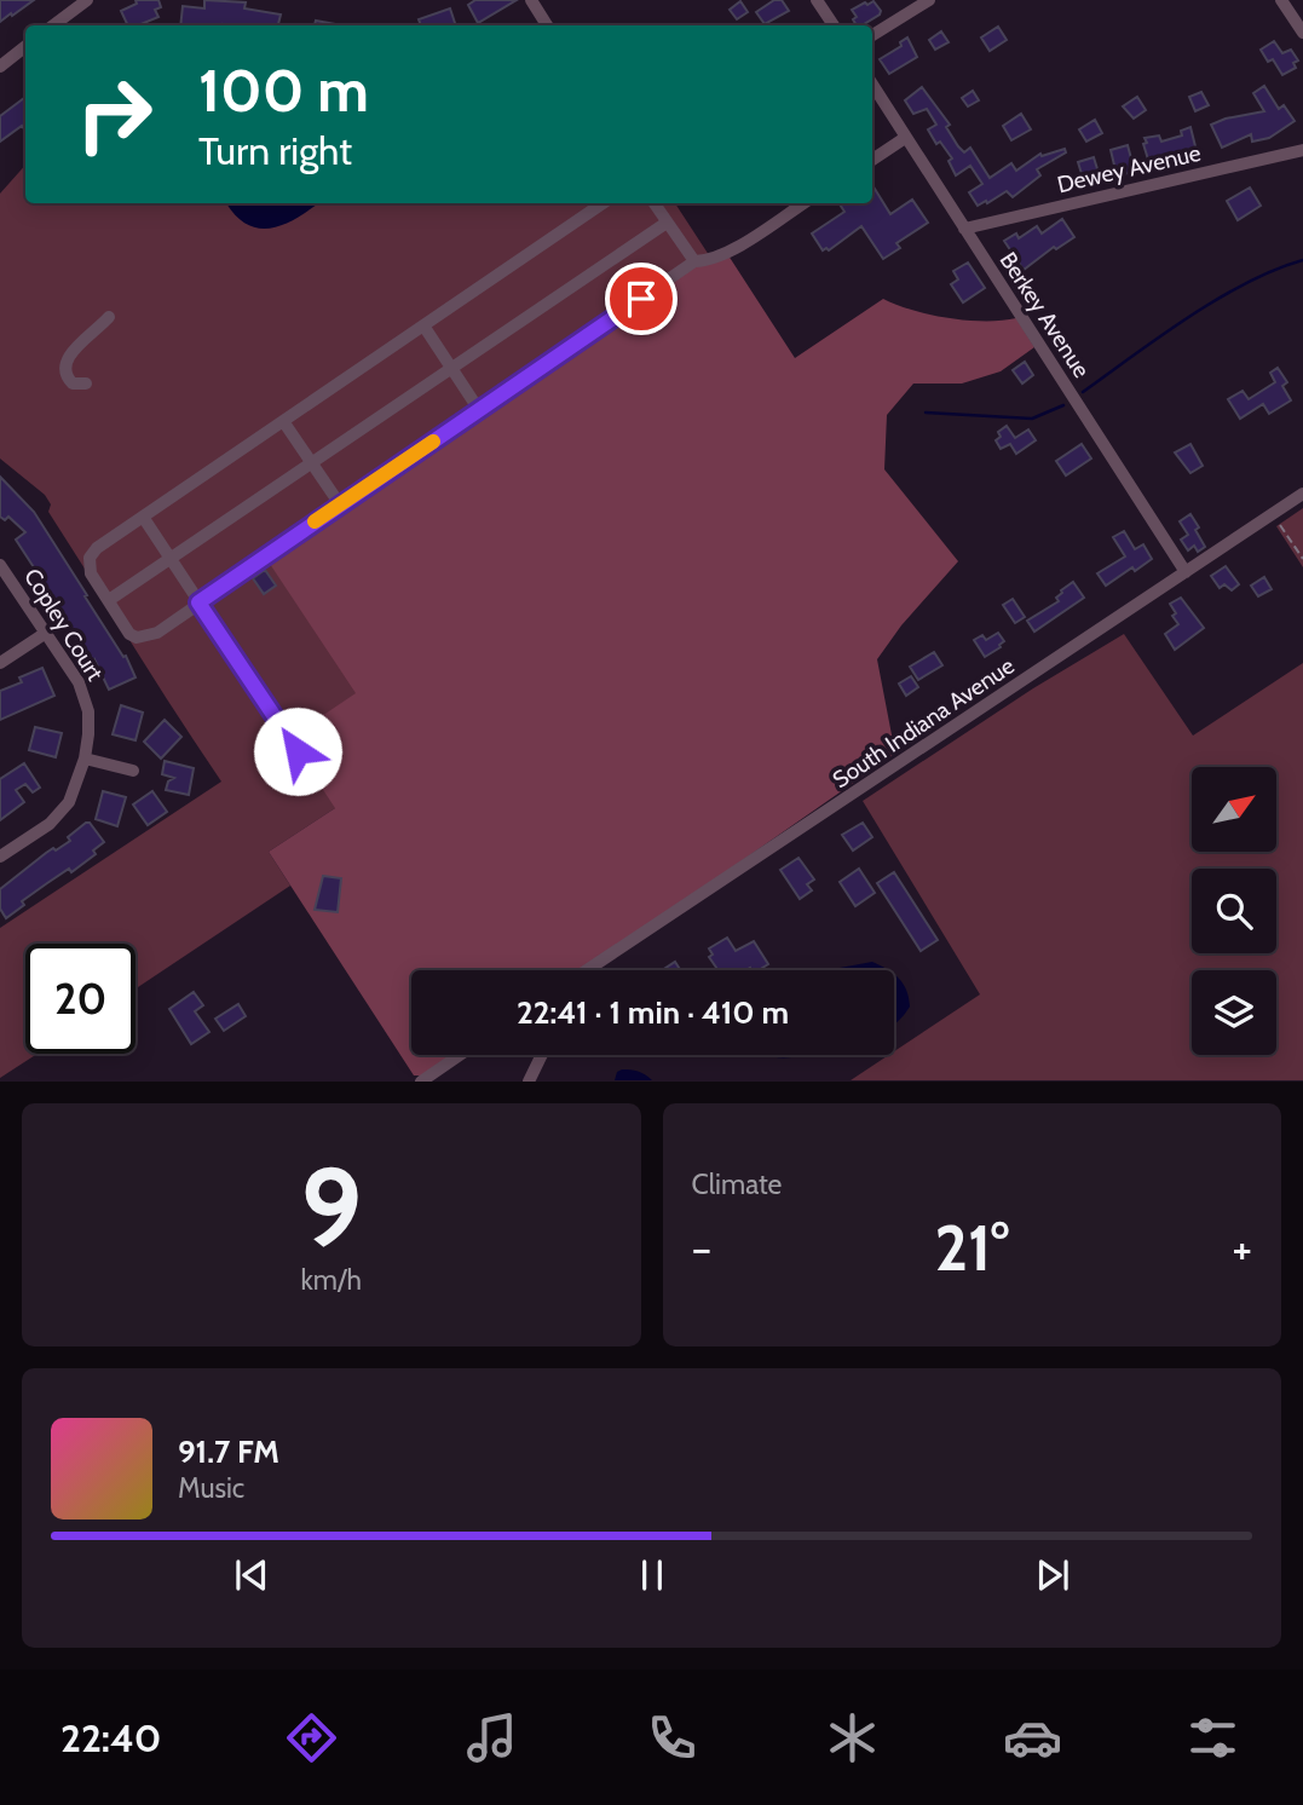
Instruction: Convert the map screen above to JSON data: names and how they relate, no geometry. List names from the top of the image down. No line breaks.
{"streets":{"street":["Dewey Avenue","Berkey Avenue","Copley Court","South Indiana Avenue"]},"crossings":[["Dewey Avenue","Berkey Avenue"],["Berkey Avenue","South Indiana Avenue"]],"north":"top right","page":{"turn":["100 m","Turn right"],"limit":"20","trip":"22:41 · 1 min · 410 m","tile":[["9","km/h"],"Climate"],"heat":["−","21°","+"],"song":["91.7 FM","Music"],"tabs":"22:40"}}
